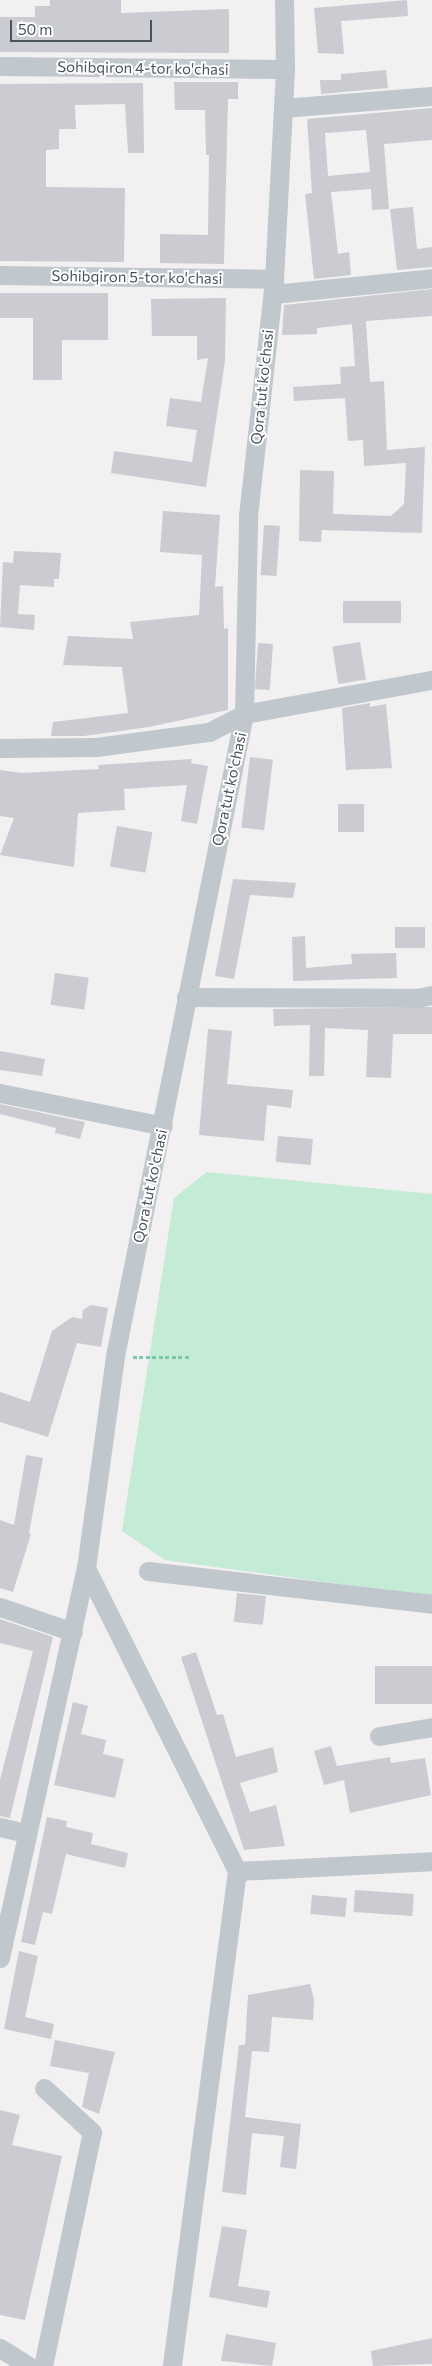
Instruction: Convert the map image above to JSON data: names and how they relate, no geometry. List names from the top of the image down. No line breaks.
{"streets":{"street":["Sohibqiron 4-tor ko'chasi","Sohibqiron 5-tor ko'chasi","Qora tut ko'chasi"]},"crossings":[["Sohibqiron 4-tor ko'chasi","Qora tut ko'chasi"],["Sohibqiron 5-tor ko'chasi","Qora tut ko'chasi"]],"scale_bar":"50 m"}
